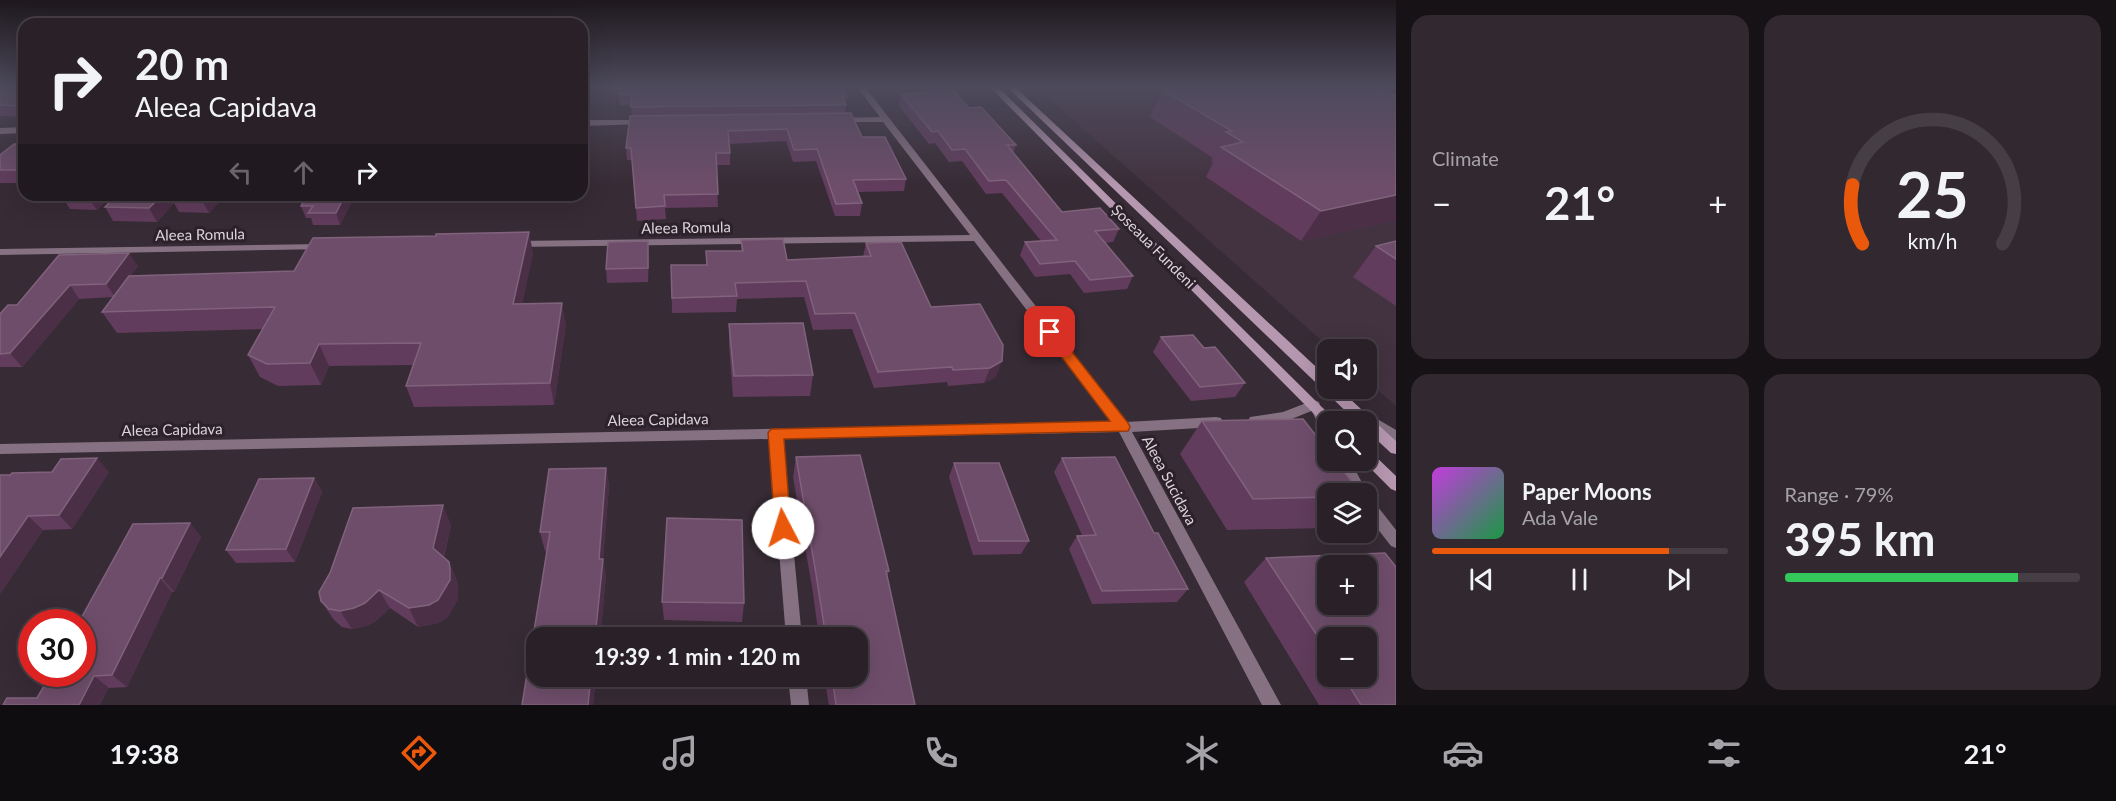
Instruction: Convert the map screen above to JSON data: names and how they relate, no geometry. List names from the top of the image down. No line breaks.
{"streets":{"main road":["Șoseaua Fundeni"],"street":["Aleea Romula","Aleea Capidava","Aleea Sucidava"]},"crossings":[["Aleea Romula","Aleea Sucidava"],["Șoseaua Fundeni","Aleea Capidava"],["Aleea Capidava","Aleea Sucidava"]],"page":{"tile":["Climate",["Range · 79%","395 km"]],"turn":["20 m","Aleea Capidava"],"heat":["−","21°","+"],"map_buttons":["+","−"],"song":["Paper Moons","Ada Vale"],"limit":"30","trip":"19:39 · 1 min · 120 m","tabs":["19:38","21°"],"gauge":["25","km/h"]}}
